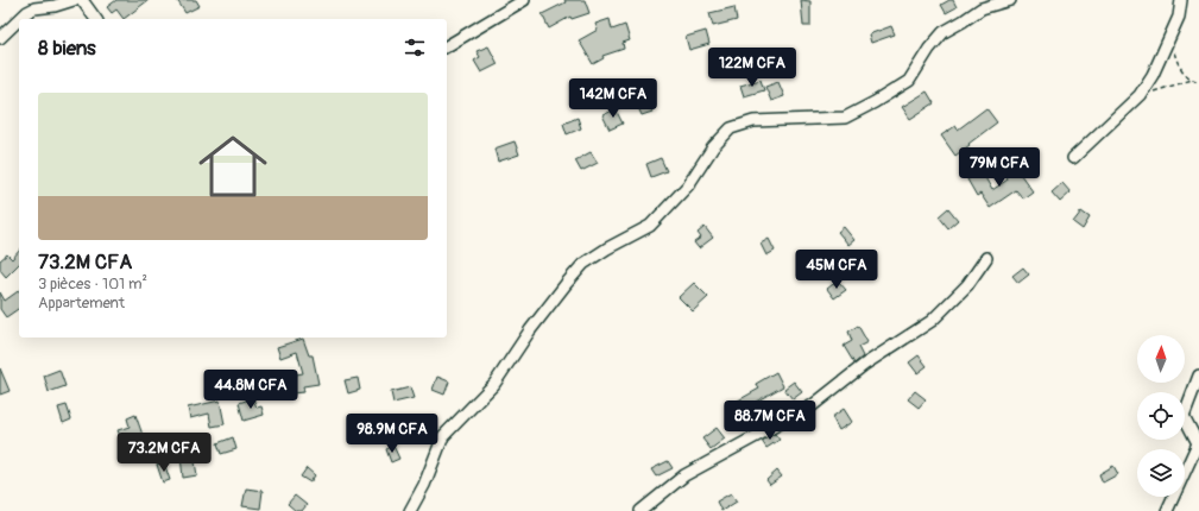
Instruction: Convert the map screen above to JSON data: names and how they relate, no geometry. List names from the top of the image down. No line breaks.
{"north":"top","page":{"heading":"8 biens","price":["122M CFA","142M CFA","79M CFA","45M CFA","44.8M CFA","88.7M CFA","98.9M CFA","73.2M CFA"],"list":[{"name":"73.2M CFA","note":"3 pièces · 101 m² · Appartement"}]}}
